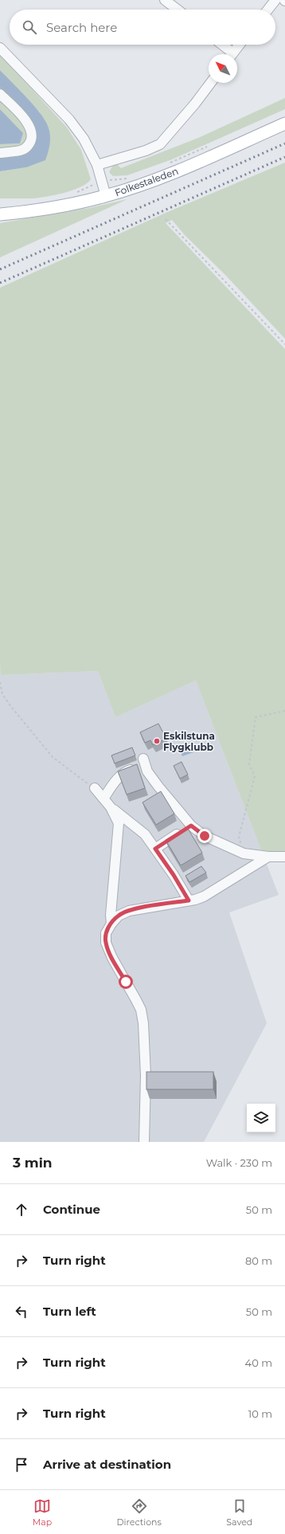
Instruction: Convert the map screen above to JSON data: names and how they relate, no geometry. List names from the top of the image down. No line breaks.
{"streets":{"main road":["Folkestaleden"]},"places":["Eskilstuna Flygklubb"],"north":"top left","page":{"search":"Search here","heading":["3 min","Walk · 230 m"],"list":[["Continue","50 m"],["Turn right","80 m"],["Turn left","50 m"],["Turn right","40 m"],["Turn right","10 m"],"Arrive at destination"],"nav":["Map","Directions","Saved"]}}
